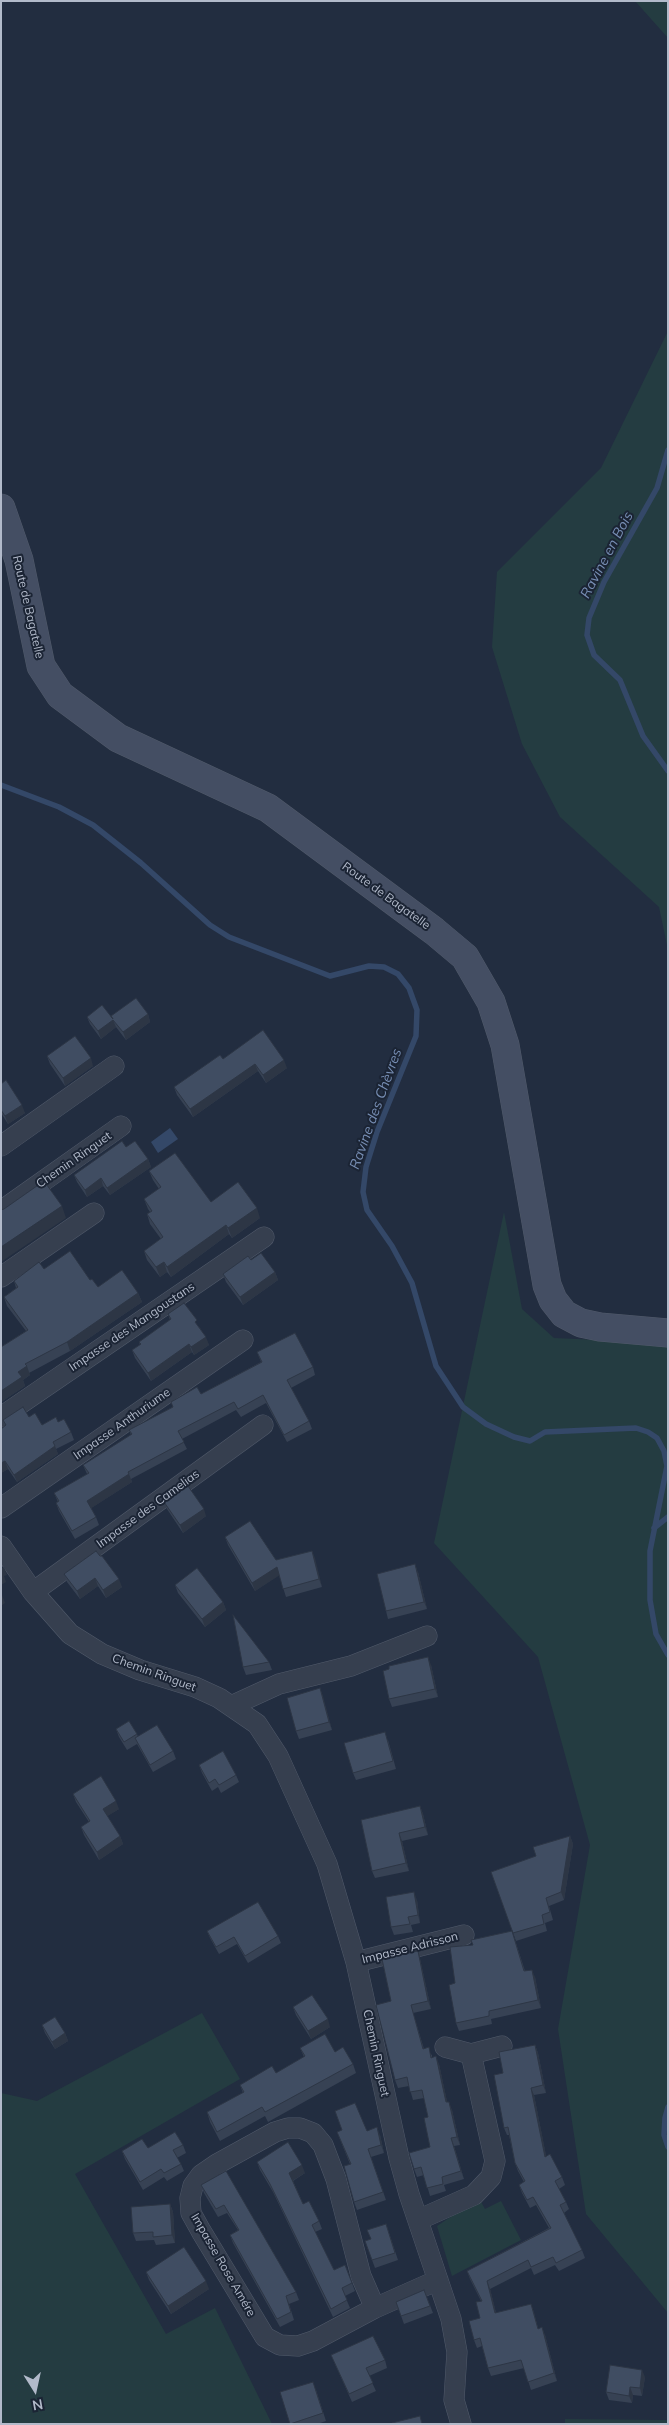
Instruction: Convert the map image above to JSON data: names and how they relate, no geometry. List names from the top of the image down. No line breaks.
{"streets":{"main road":["Route de Bagatelle"],"street":["Chemin Ringuet","Impasse des Mangoustans","Impasse Anthuriume","Impasse des Camelias","Impasse Adrisson","Impasse Rose Amére"]},"crossings":[["Chemin Ringuet","Impasse des Camelias"],["Chemin Ringuet","Impasse Adrisson"],["Chemin Ringuet","Impasse Rose Amére"]],"water":["Ravine en Bois","Ravine des Chèvres"],"north":"bottom"}
